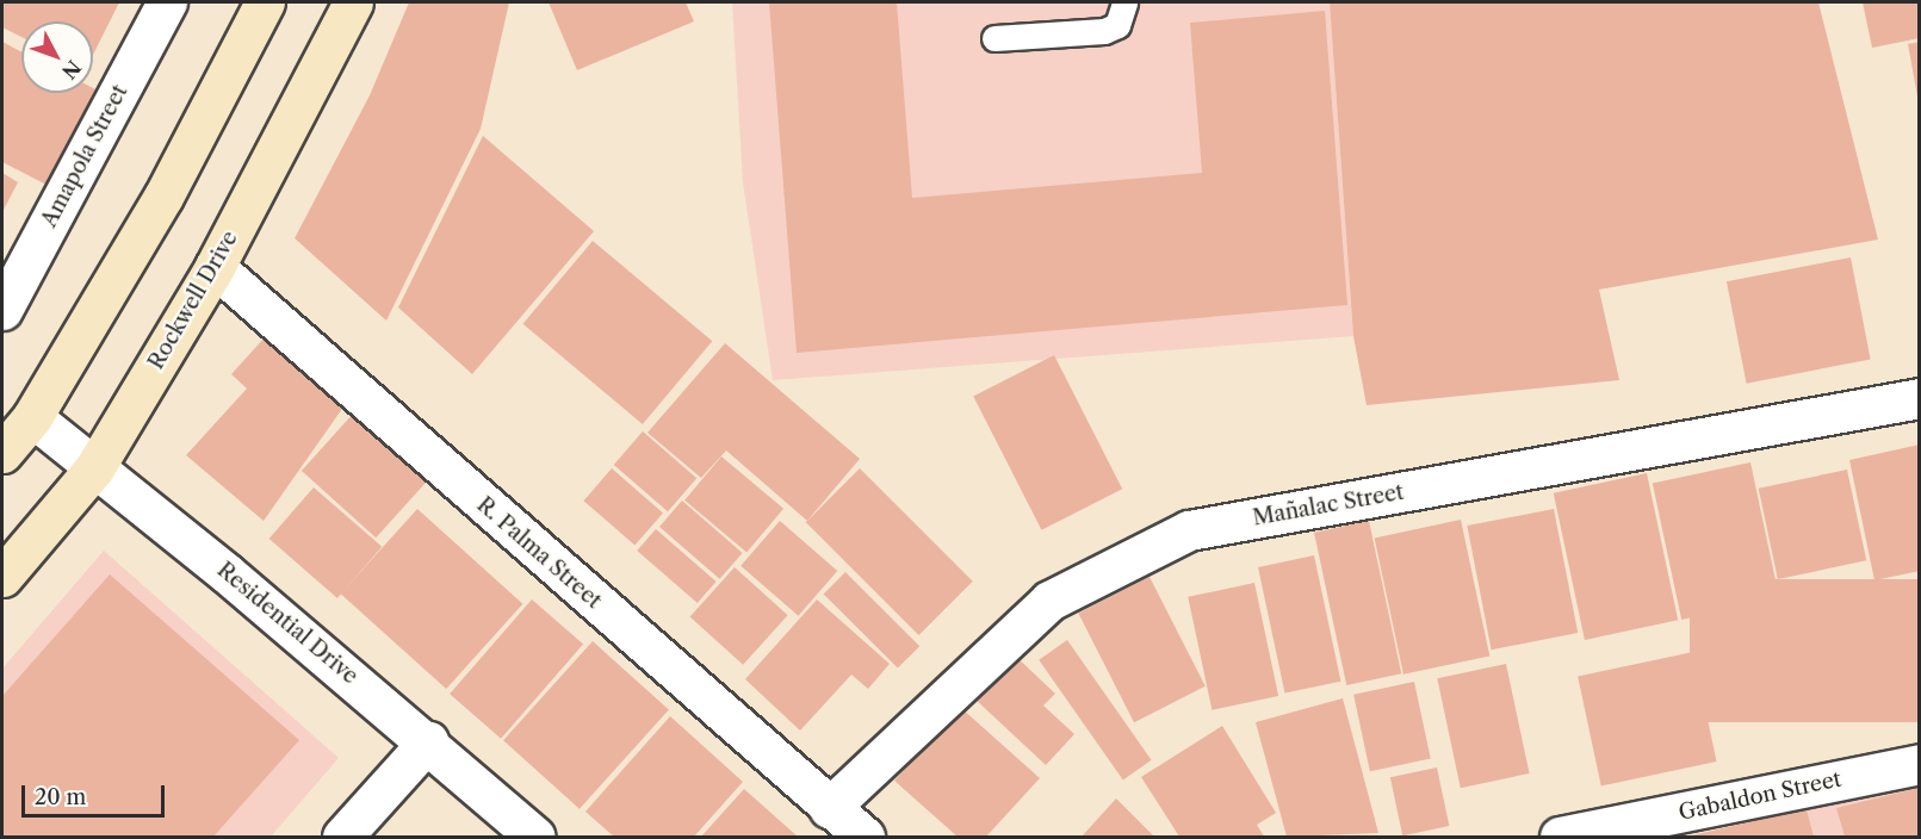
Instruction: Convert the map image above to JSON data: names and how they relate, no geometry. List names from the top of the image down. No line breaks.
{"streets":{"main road":["Rockwell Drive"],"street":["Amapola Street","Mañalac Street","R. Palma Street","Residential Drive","Gabaldon Street"]},"crossings":[["Rockwell Drive","R. Palma Street"],["Rockwell Drive","Residential Drive"],["Mañalac Street","R. Palma Street"]],"scale_bar":"20 m","north":"bottom right"}
